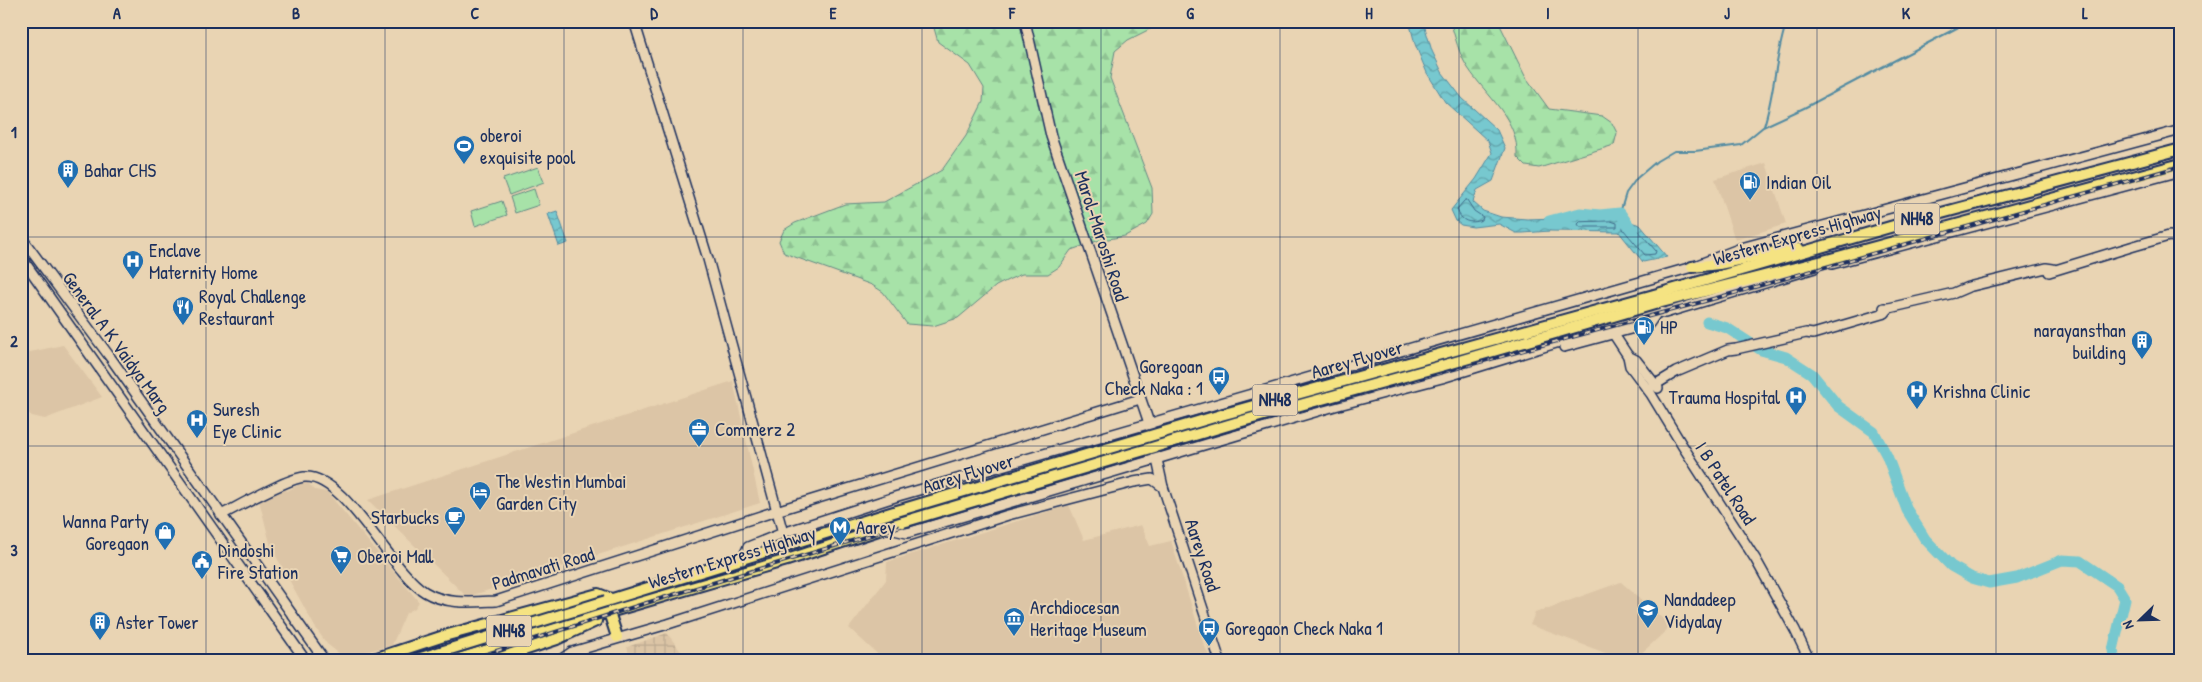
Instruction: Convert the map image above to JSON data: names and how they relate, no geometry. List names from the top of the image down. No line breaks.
{"streets":{"highway":["NH48","Western Express Highway","Aarey Flyover"],"main road":["Marol-Maroshi Road","General A K Vaidya Marg","I B Patel Road","Aarey Road","Padmavati Road"]},"crossings":[["NH48","Western Express Highway"],["Western Express Highway","Aarey Flyover"],["Marol-Maroshi Road","Aarey Road"],["Marol-Maroshi Road","Padmavati Road"],["General A K Vaidya Marg","Padmavati Road"]],"places":{"sports":["oberoi exquisite pool"],"building":["Bahar CHS","narayansthan building","Aster Tower"],"fuel station":["Indian Oil","HP"],"hospital":["Enclave Maternity Home","Krishna Clinic","Trauma Hospital","Suresh Eye Clinic"],"restaurant":["Royal Challenge Restaurant"],"bus stop":["Goregoan Check Naka : 1","Goregaon Check Naka 1"],"office":["Commerz 2"],"hotel":["The Westin Mumbai Garden City"],"cafe":["Starbucks"],"metro station":["Aarey"],"shop":["Wanna Party Goregaon"],"supermarket":["Oberoi Mall"],"public building":["Dindoshi Fire Station"],"school or university":["Nandadeep Vidyalay"],"museum":["Archdiocesan Heritage Museum"]},"north":"bottom left","grid":{"columns":["A","B","C","D","E","F","G","H","I","J","K","L"],"rows":["1","2","3"]}}
